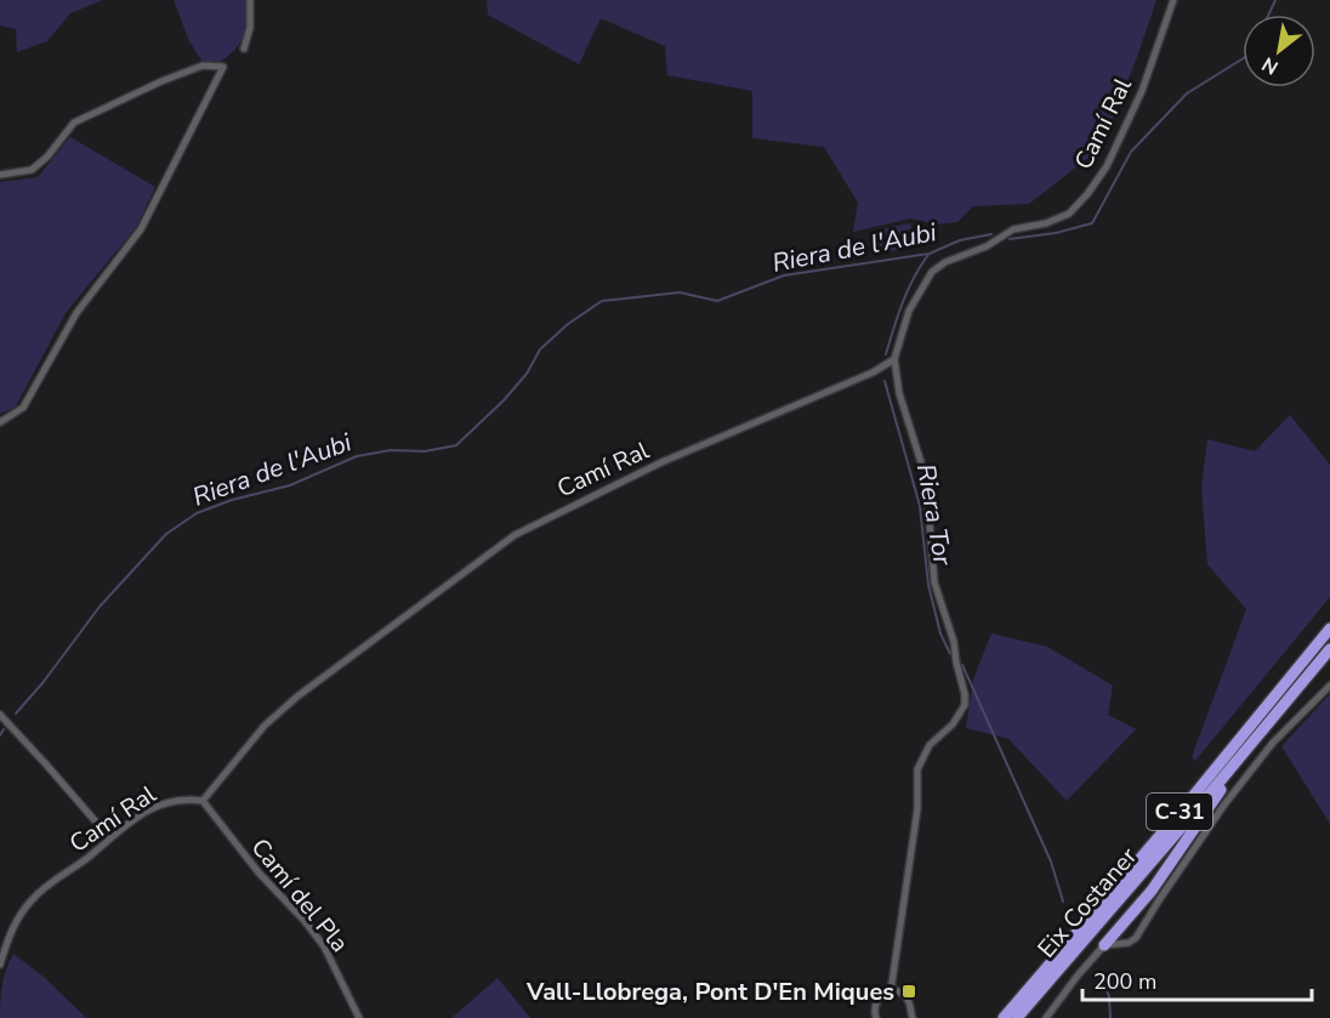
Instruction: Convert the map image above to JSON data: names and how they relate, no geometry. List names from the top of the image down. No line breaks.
{"streets":{"highway":["C-31","Eix Costaner"],"street":["Camí Ral","Camí del Pla"]},"crossings":[["Camí Ral","Camí del Pla"]],"water":["Riera de l'Aubi","Riera Tor"],"places":{"transit":["Vall-Llobrega, Pont D'En Miques"]},"scale_bar":"200 m","north":"bottom left"}
